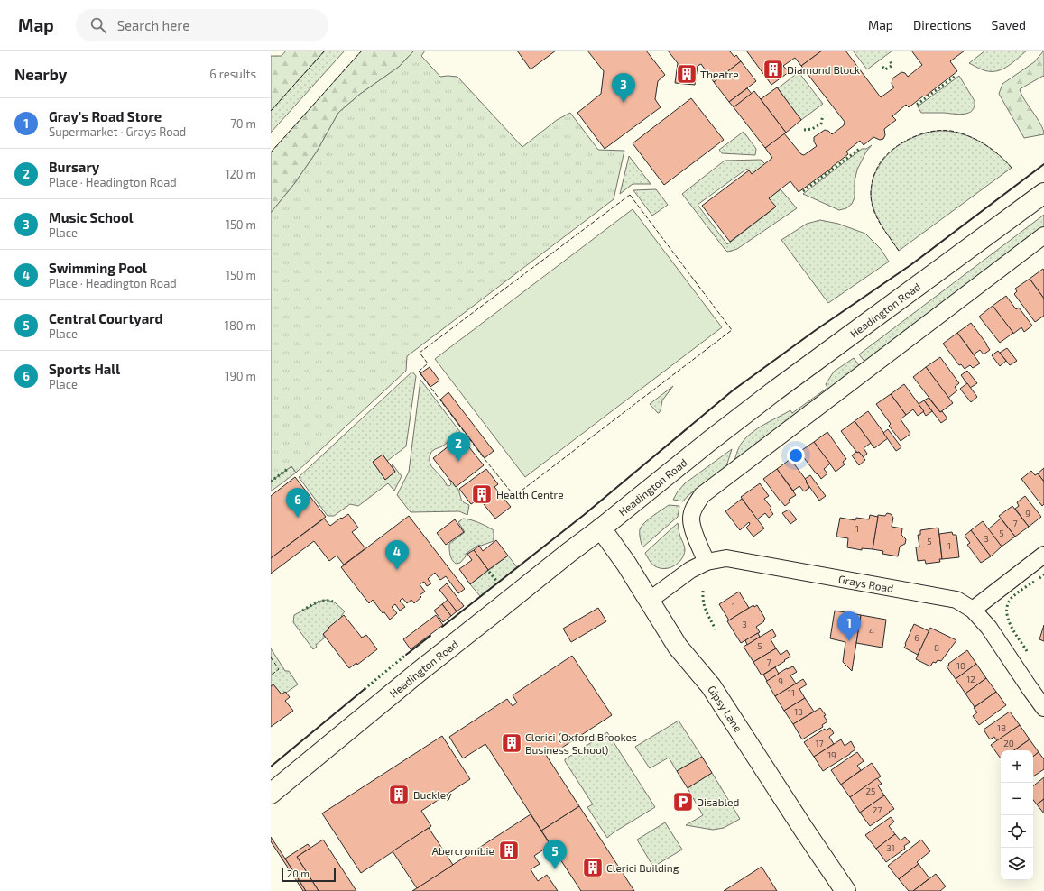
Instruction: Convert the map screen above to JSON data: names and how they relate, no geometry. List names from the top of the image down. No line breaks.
{"streets":{"main road":["Headington Road","Gipsy Lane"],"street":["Grays Road"]},"crossings":[["Headington Road","Gipsy Lane"],["Grays Road","Gipsy Lane"]],"places":{"building":["Diamond Block","Theatre","Health Centre","Clerici (Oxford Brookes Business School)","Buckley","Abercrombie","Clerici Building"],"parking":["Disabled"]},"house_numbers":["9","7","1","5","3","5","1","1","3","4","6","5","8","7","10","12","9","11","13","18","17","20","19","25","27","31"],"scale_bar":"20 m","page":{"header":"Map","search":"Search here","nav":["Map","Directions","Saved"],"heading":["Nearby","6 results"],"pins":["3","2","6","4","1","5"],"list":[{"mark":"1","name":"Gray's Road Store","note":"Supermarket · Grays Road","value":"70 m"},{"mark":"2","name":"Bursary","note":"Place · Headington Road","value":"120 m"},{"mark":"3","name":"Music School","note":"Place","value":"150 m"},{"mark":"4","name":"Swimming Pool","note":"Place · Headington Road","value":"150 m"},{"mark":"5","name":"Central Courtyard","note":"Place","value":"180 m"},{"mark":"6","name":"Sports Hall","note":"Place","value":"190 m"}],"map_buttons":["+","−"],"scale":"20 m"}}
